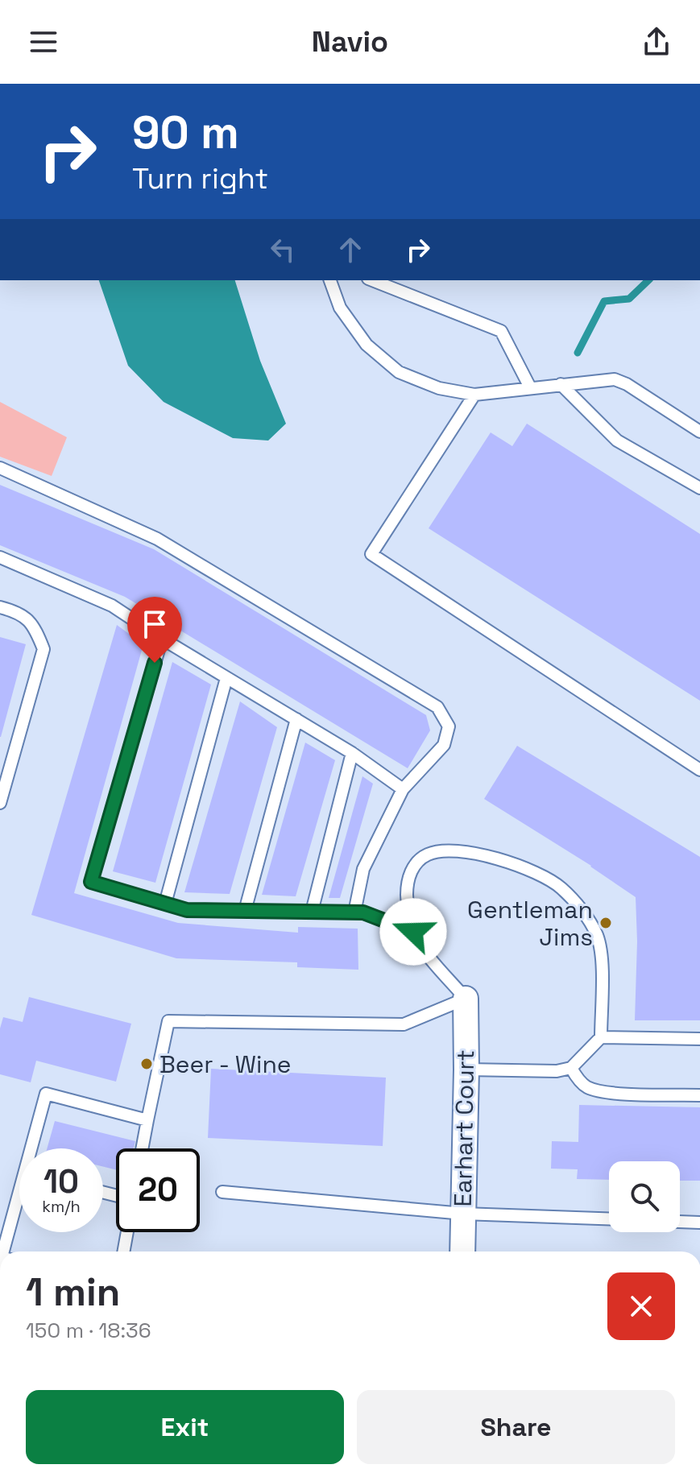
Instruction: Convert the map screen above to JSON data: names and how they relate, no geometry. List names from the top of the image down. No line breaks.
{"streets":{"street":["Earhart Court"]},"places":["Gentleman Jims","Beer - Wine"],"page":{"header":"Navio","turn":["90 m","Turn right"],"speed":"10 km/h","limit":"20","heading":["1 min","150 m · 18:36"],"buttons":["Exit","Share"]}}
